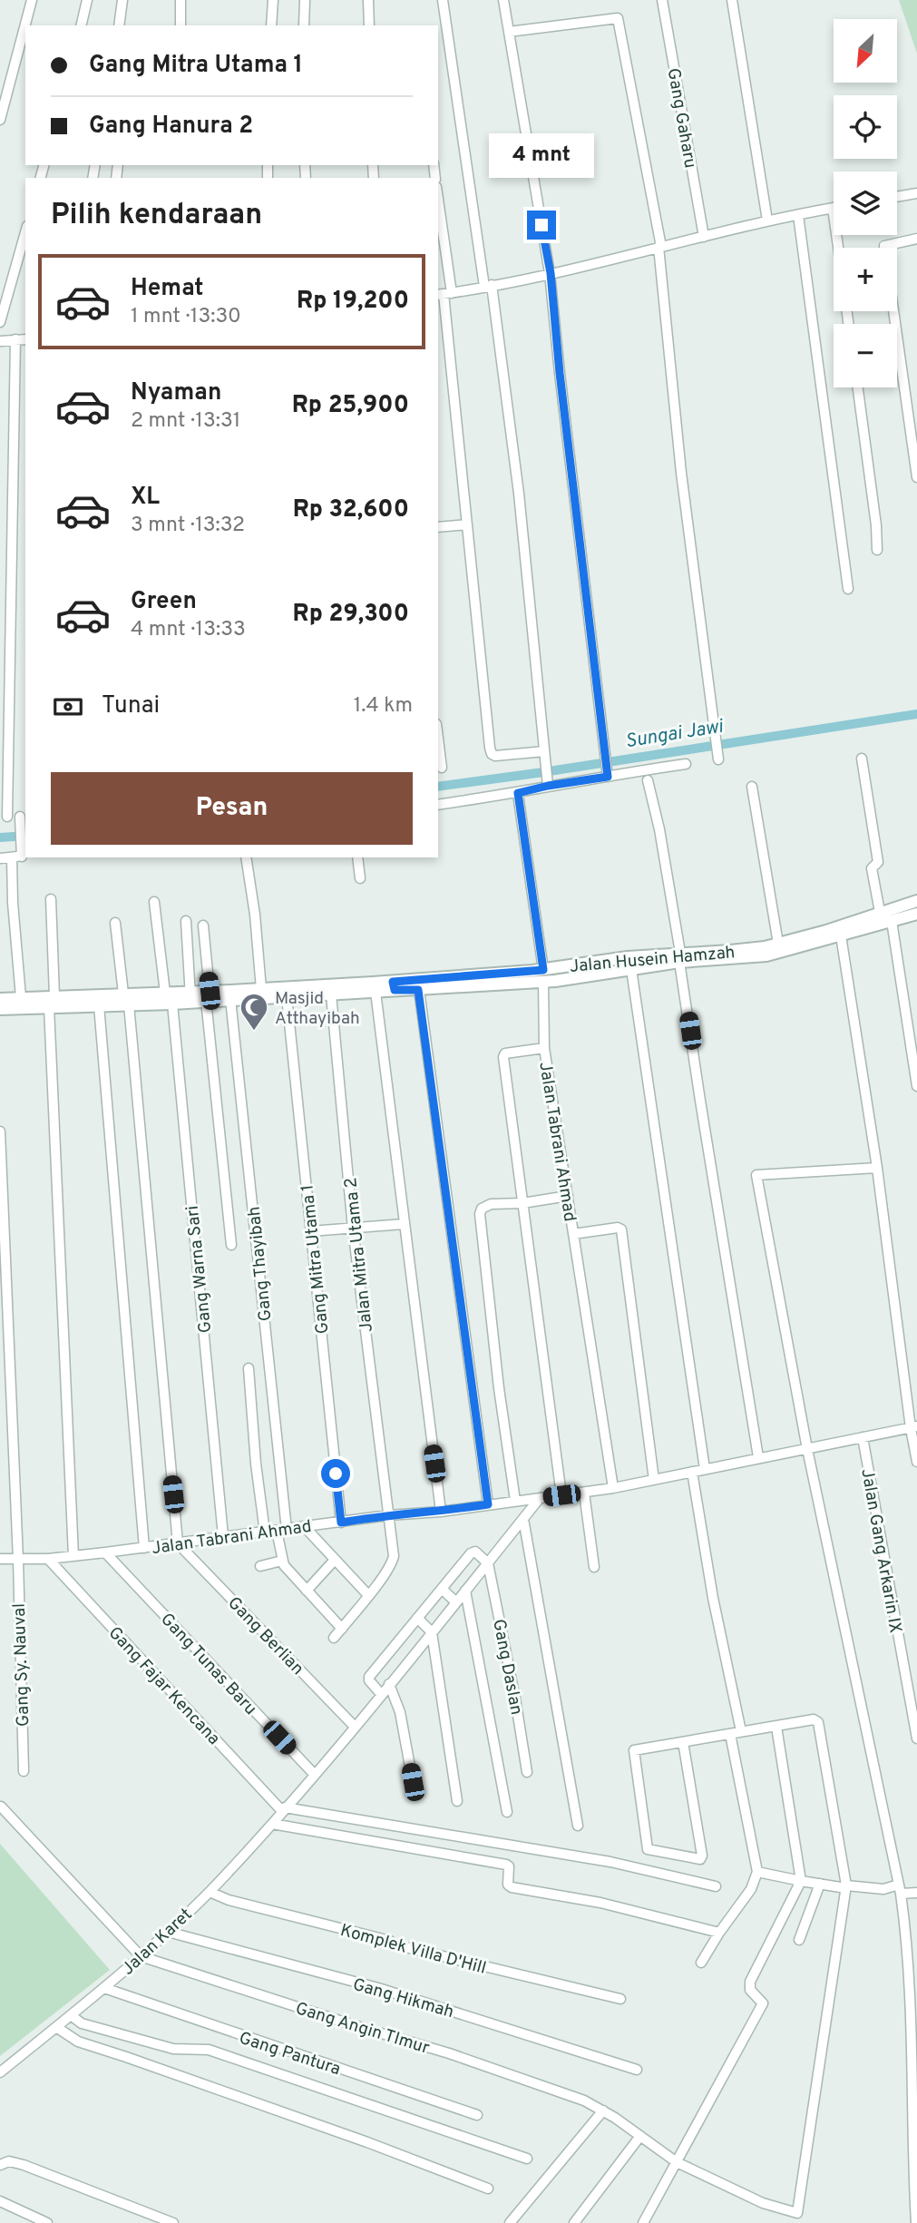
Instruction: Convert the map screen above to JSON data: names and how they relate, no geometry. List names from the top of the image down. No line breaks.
{"streets":{"street":["Gang Gaharu","Jalan Husein Hamzah","Jalan Tabrani Ahmad","Jalan Mitra Utama 2","Gang Mitra Utama 1","Gang Thayibah","Gang Warna Sari","Jalan Gang Arkarin IX","Gang Berlian","Gang Tunas Baru","Gang Sy. Nauval","Gang Daslan","Gang Fajar Kencana","Jalan Karet","Komplek Villa D'Hill","Gang Hikmah","Gang Angin TImur","Gang Pantura"]},"crossings":[["Jalan Husein Hamzah","Jalan Tabrani Ahmad"],["Jalan Husein Hamzah","Jalan Mitra Utama 2"],["Jalan Husein Hamzah","Gang Mitra Utama 1"],["Jalan Husein Hamzah","Gang Thayibah"],["Jalan Husein Hamzah","Gang Warna Sari"],["Jalan Tabrani Ahmad","Jalan Mitra Utama 2"],["Jalan Tabrani Ahmad","Gang Mitra Utama 1"],["Jalan Tabrani Ahmad","Gang Thayibah"],["Jalan Tabrani Ahmad","Gang Warna Sari"],["Jalan Tabrani Ahmad","Jalan Gang Arkarin IX"],["Jalan Tabrani Ahmad","Gang Berlian"],["Jalan Tabrani Ahmad","Gang Tunas Baru"],["Jalan Tabrani Ahmad","Gang Sy. Nauval"],["Jalan Tabrani Ahmad","Gang Fajar Kencana"],["Jalan Tabrani Ahmad","Jalan Karet"],["Gang Berlian","Jalan Karet"],["Gang Tunas Baru","Jalan Karet"],["Gang Daslan","Jalan Karet"],["Gang Fajar Kencana","Jalan Karet"],["Jalan Karet","Komplek Villa D'Hill"],["Jalan Karet","Gang Hikmah"],["Jalan Karet","Gang Angin TImur"],["Jalan Karet","Gang Pantura"]],"water":["Sungai Jawi"],"places":{"mosque":["Masjid Atthayibah"]},"north":"bottom left","page":{"map_buttons":["+","−"],"banner":["Gang Mitra Utama 1","Gang Hanura 2"],"bubble":"4 mnt","heading":"Pilih kendaraan","list":[{"name":"Hemat","note":"1 mnt · 13:30","value":"Rp 19,200"},{"name":"Nyaman","note":"2 mnt · 13:31","value":"Rp 25,900"},{"name":"XL","note":"3 mnt · 13:32","value":"Rp 32,600"},{"name":"Green","note":"4 mnt · 13:33","value":"Rp 29,300"}],"pay":["Tunai","1.4 km"],"buttons":"Pesan"}}
